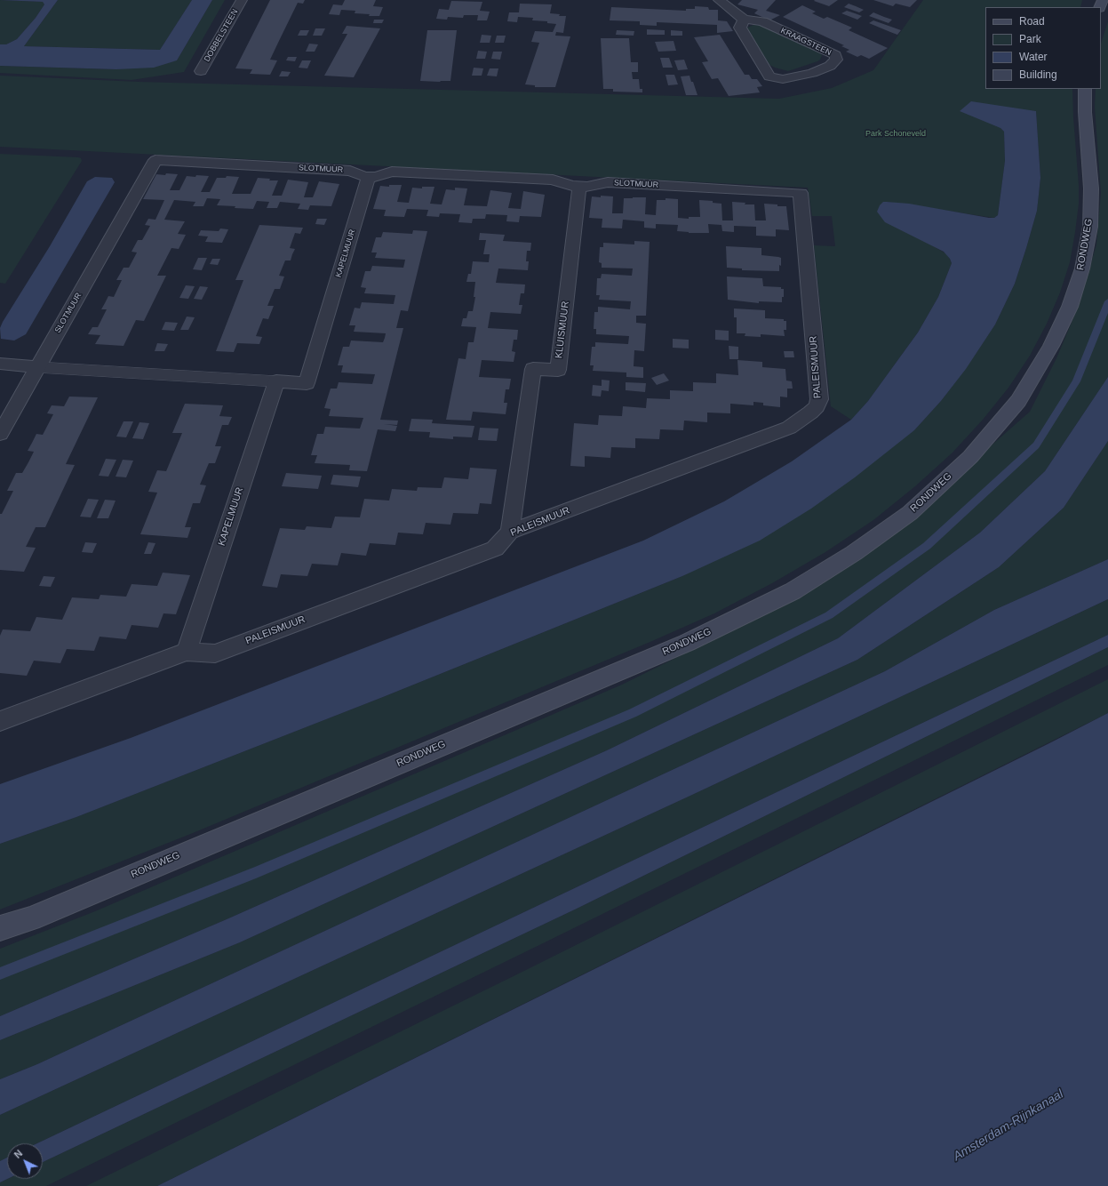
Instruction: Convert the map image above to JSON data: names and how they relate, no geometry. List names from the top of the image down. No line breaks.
{"streets":{"main road":["RONDWEG"],"street":["DOBBELSTEEN","KRAAGSTEEN","SLOTMUUR","KAPELMUUR","KLUISMUUR","PALEISMUUR"]},"crossings":[["SLOTMUUR","KAPELMUUR"],["SLOTMUUR","KLUISMUUR"],["SLOTMUUR","PALEISMUUR"],["KAPELMUUR","PALEISMUUR"],["KLUISMUUR","PALEISMUUR"]],"water":["Amsterdam-Rijnkanaal"],"parks":["Park Schoneveld"],"legend":["Road","Park","Water","Building"],"north":"top left"}
